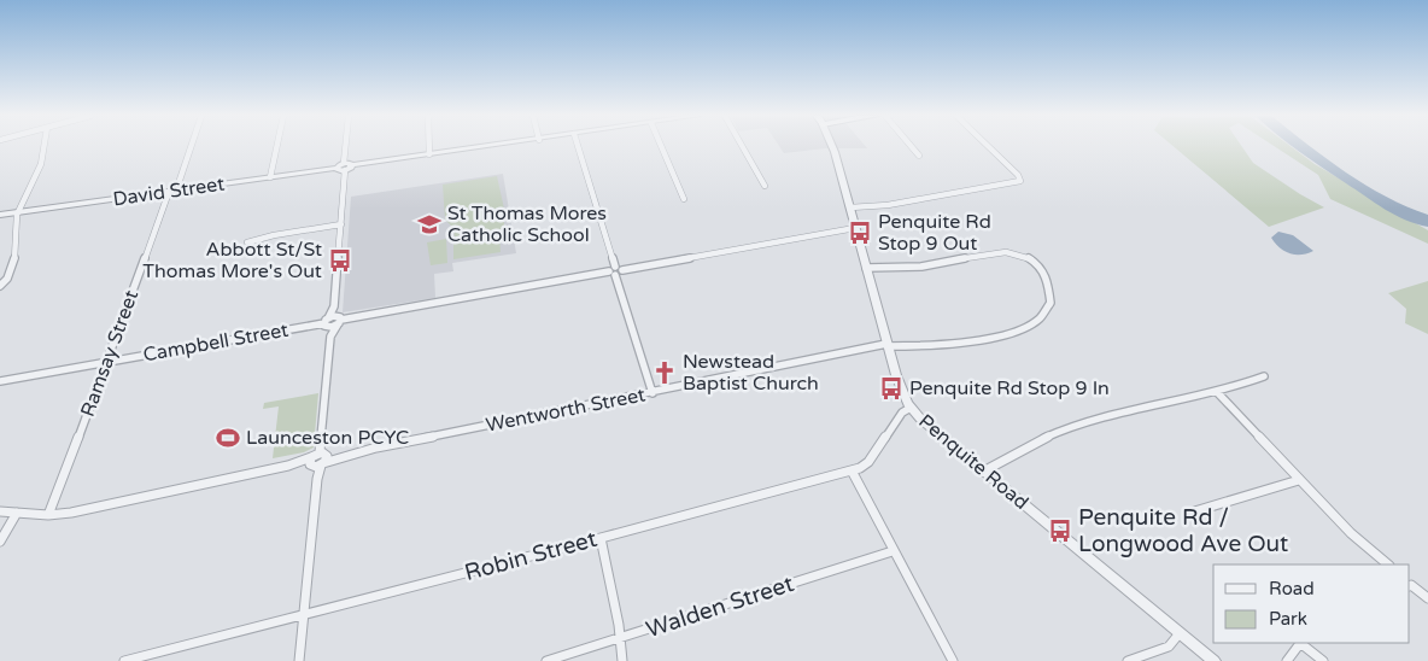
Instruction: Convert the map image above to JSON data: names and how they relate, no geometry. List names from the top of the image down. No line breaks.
{"streets":{"street":["David Street","Campbell Street","Ramsay Street","Wentworth Street","Penquite Road","Robin Street","Walden Street"]},"crossings":[["David Street","Ramsay Street"],["Campbell Street","Ramsay Street"],["Ramsay Street","Wentworth Street"],["Wentworth Street","Penquite Road"],["Penquite Road","Robin Street"]],"places":{"school or university":["St Thomas Mores Catholic School"],"bus stop":["Penquite Rd Stop 9 Out","Abbott St/St Thomas More's Out","Penquite Rd Stop 9 In","Penquite Rd / Longwood Ave Out"],"church":["Newstead Baptist Church"],"sports":["Launceston PCYC"]},"legend":["Road","Park"]}
